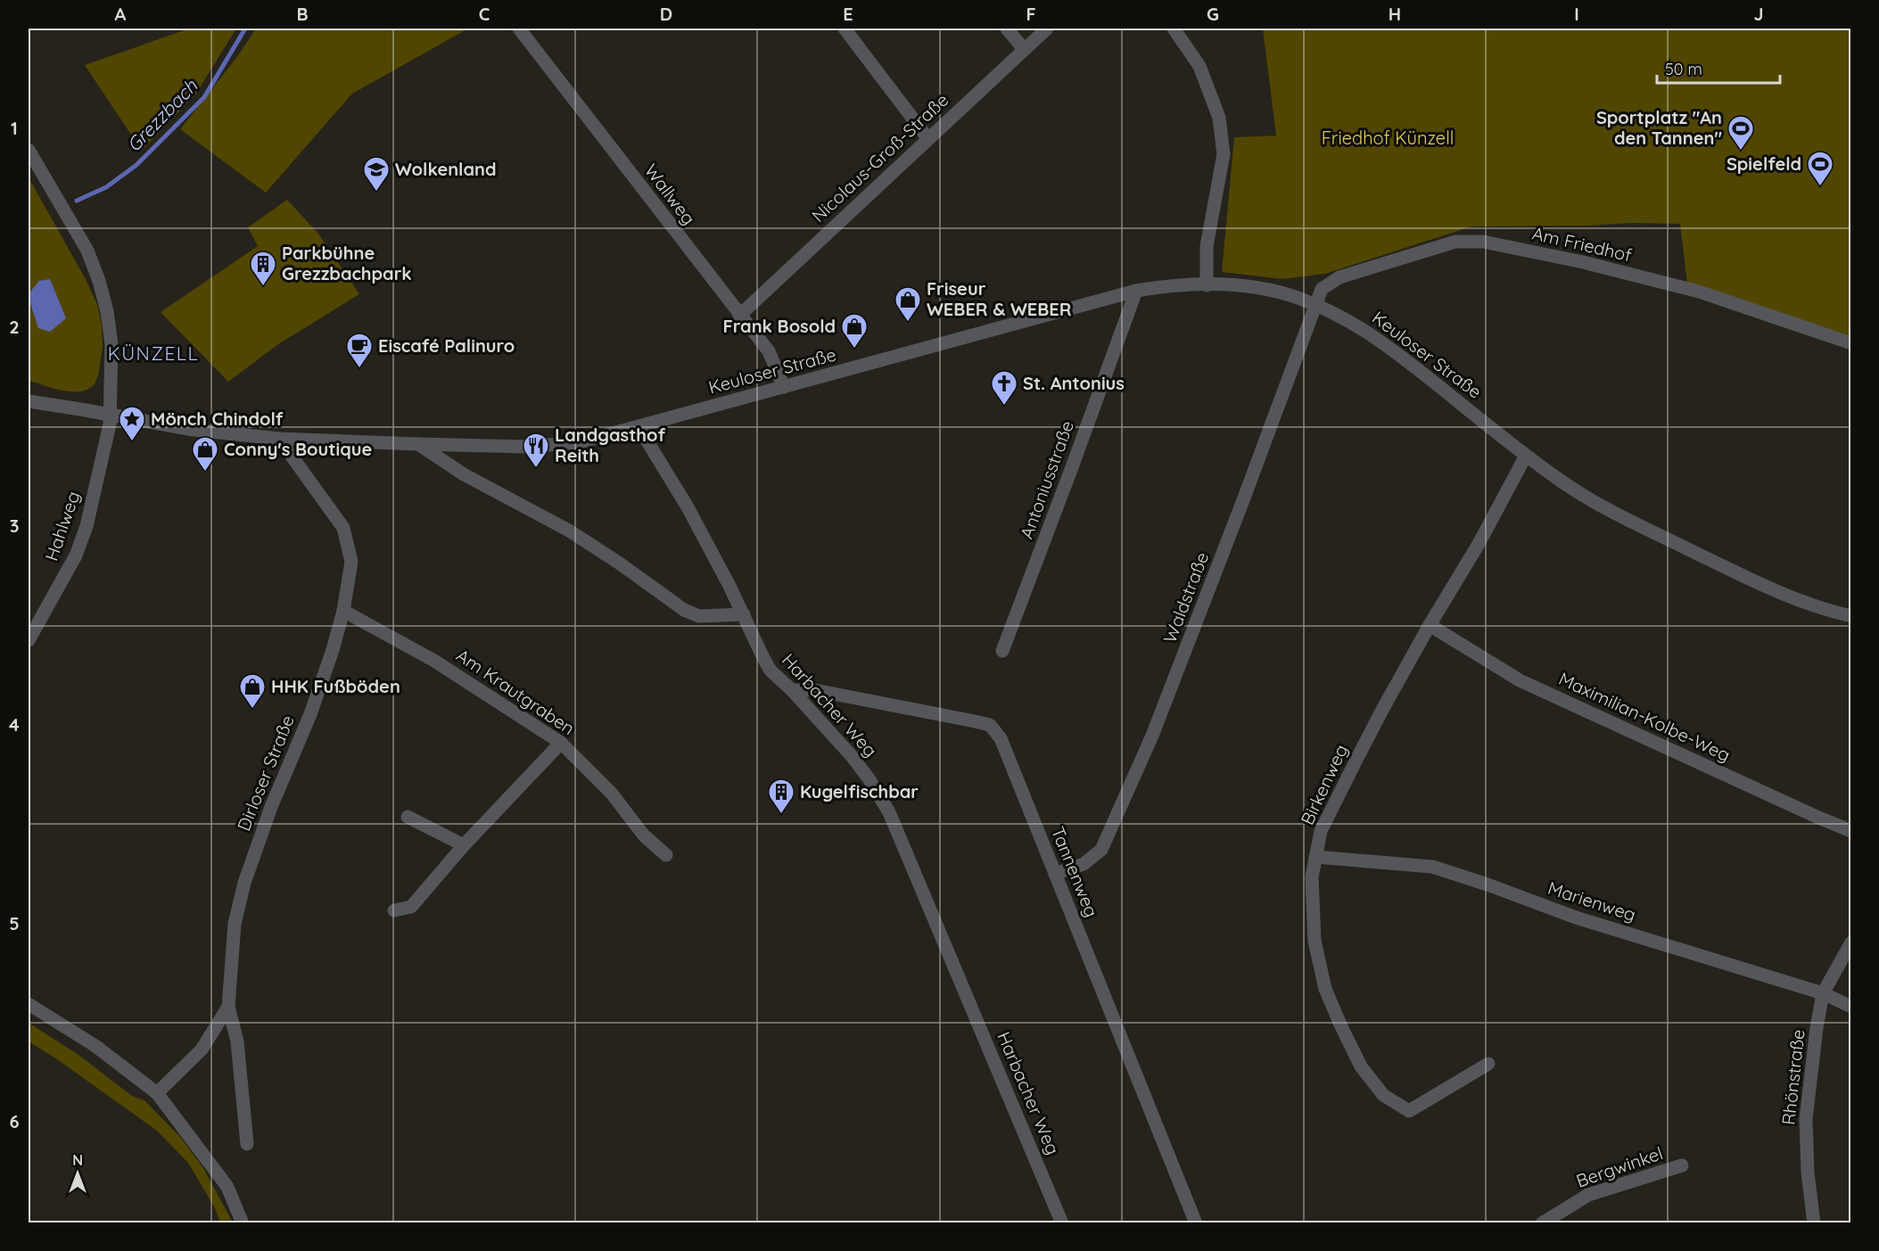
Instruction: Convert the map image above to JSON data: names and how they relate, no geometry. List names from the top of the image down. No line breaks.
{"streets":{"street":["Nicolaus-Groß-Straße","Wallweg","Am Friedhof","Keuloser Straße","Antoniusstraße","Hahlweg","Waldstraße","Am Krautgraben","Harbacher Weg","Maximilian-Kolbe-Weg","Dirloser Straße","Birkenweg","Tannenweg","Marienweg","Rhönstraße","Bergwinkel"]},"crossings":[["Nicolaus-Groß-Straße","Wallweg"],["Wallweg","Keuloser Straße"],["Am Friedhof","Keuloser Straße"],["Am Friedhof","Waldstraße"],["Keuloser Straße","Antoniusstraße"],["Keuloser Straße","Hahlweg"],["Keuloser Straße","Waldstraße"],["Keuloser Straße","Harbacher Weg"],["Keuloser Straße","Dirloser Straße"],["Keuloser Straße","Birkenweg"],["Waldstraße","Tannenweg"],["Am Krautgraben","Dirloser Straße"],["Harbacher Weg","Tannenweg"],["Maximilian-Kolbe-Weg","Birkenweg"],["Birkenweg","Marienweg"],["Marienweg","Rhönstraße"]],"districts":["KÜNZELL"],"water":["Grezzbach"],"parks":["Friedhof Künzell"],"places":{"sports":["Sportplatz \"An den Tannen\"","Spielfeld"],"school or university":["Wolkenland"],"building":["Parkbühne Grezzbachpark","Kugelfischbar"],"shop":["Friseur WEBER & WEBER","Frank Bosold","Conny's Boutique","HHK Fußböden"],"cafe":["Eiscafé Palinuro"],"church":["St. Antonius"],"place":["Mönch Chindolf"],"restaurant":["Landgasthof Reith"]},"scale_bar":"50 m","north":"top","grid":{"columns":["A","B","C","D","E","F","G","H","I","J"],"rows":["1","2","3","4","5","6"]}}
